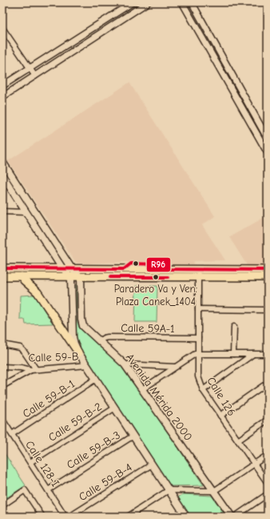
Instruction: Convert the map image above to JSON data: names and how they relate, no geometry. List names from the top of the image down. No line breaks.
{"streets":{"main road":["Avenida Mérida 2000"],"street":["Calle 59A-1","Calle 59-B","Calle 126","Calle 59-B-1","Calle 59-B-2","Calle 59-B-3","Calle 128-I","Calle 59-B-4"]},"crossings":[["Calle 59A-1","Calle 126"],["Calle 59A-1","Avenida Mérida 2000"],["Calle 59-B-1","Calle 128-I"],["Calle 59-B-2","Calle 128-I"],["Calle 59-B-3","Calle 128-I"],["Calle 128-I","Calle 59-B-4"]],"places":["Paradero Va y Ven: Plaza Canek_1404"],"lines":["transit line R96"]}
